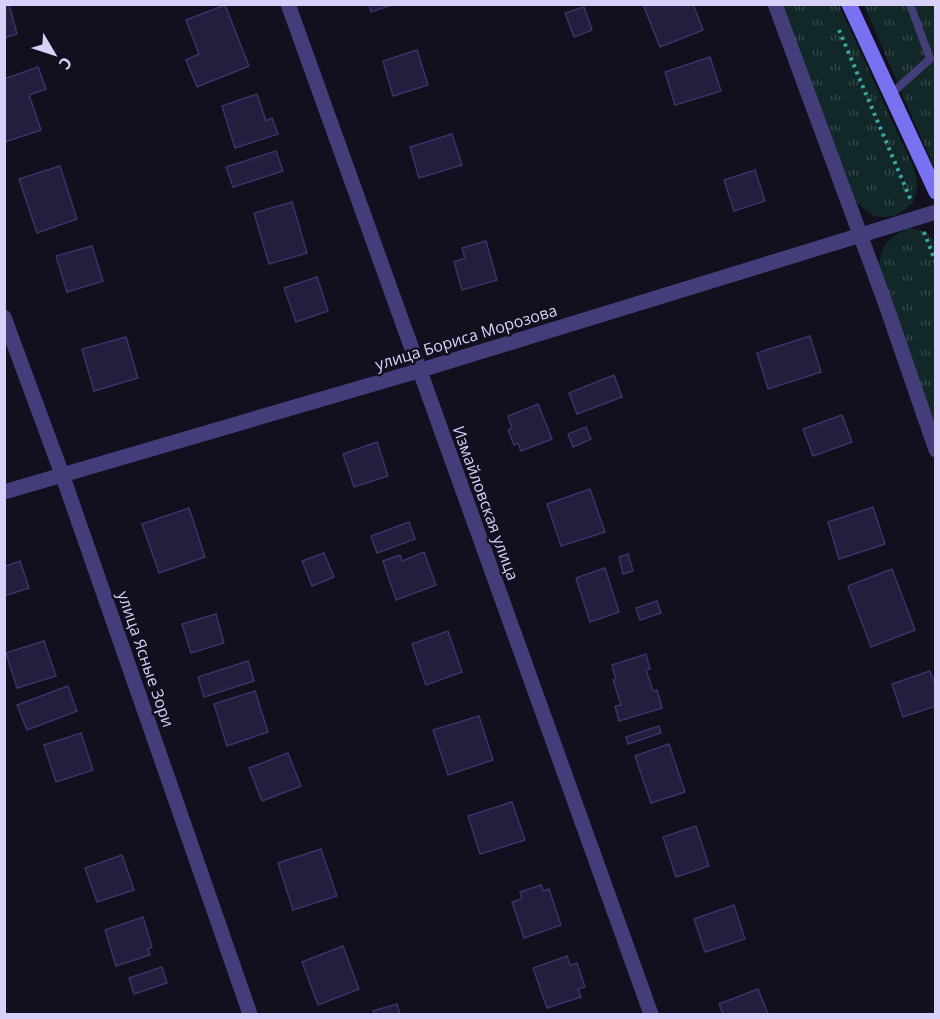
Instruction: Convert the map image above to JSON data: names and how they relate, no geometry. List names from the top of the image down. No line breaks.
{"streets":{"street":["улица Бориса Морозова","Измайловская улица","улица Ясные Зори"]},"crossings":[["улица Бориса Морозова","Измайловская улица"],["улица Бориса Морозова","улица Ясные Зори"]],"north":"bottom right"}
